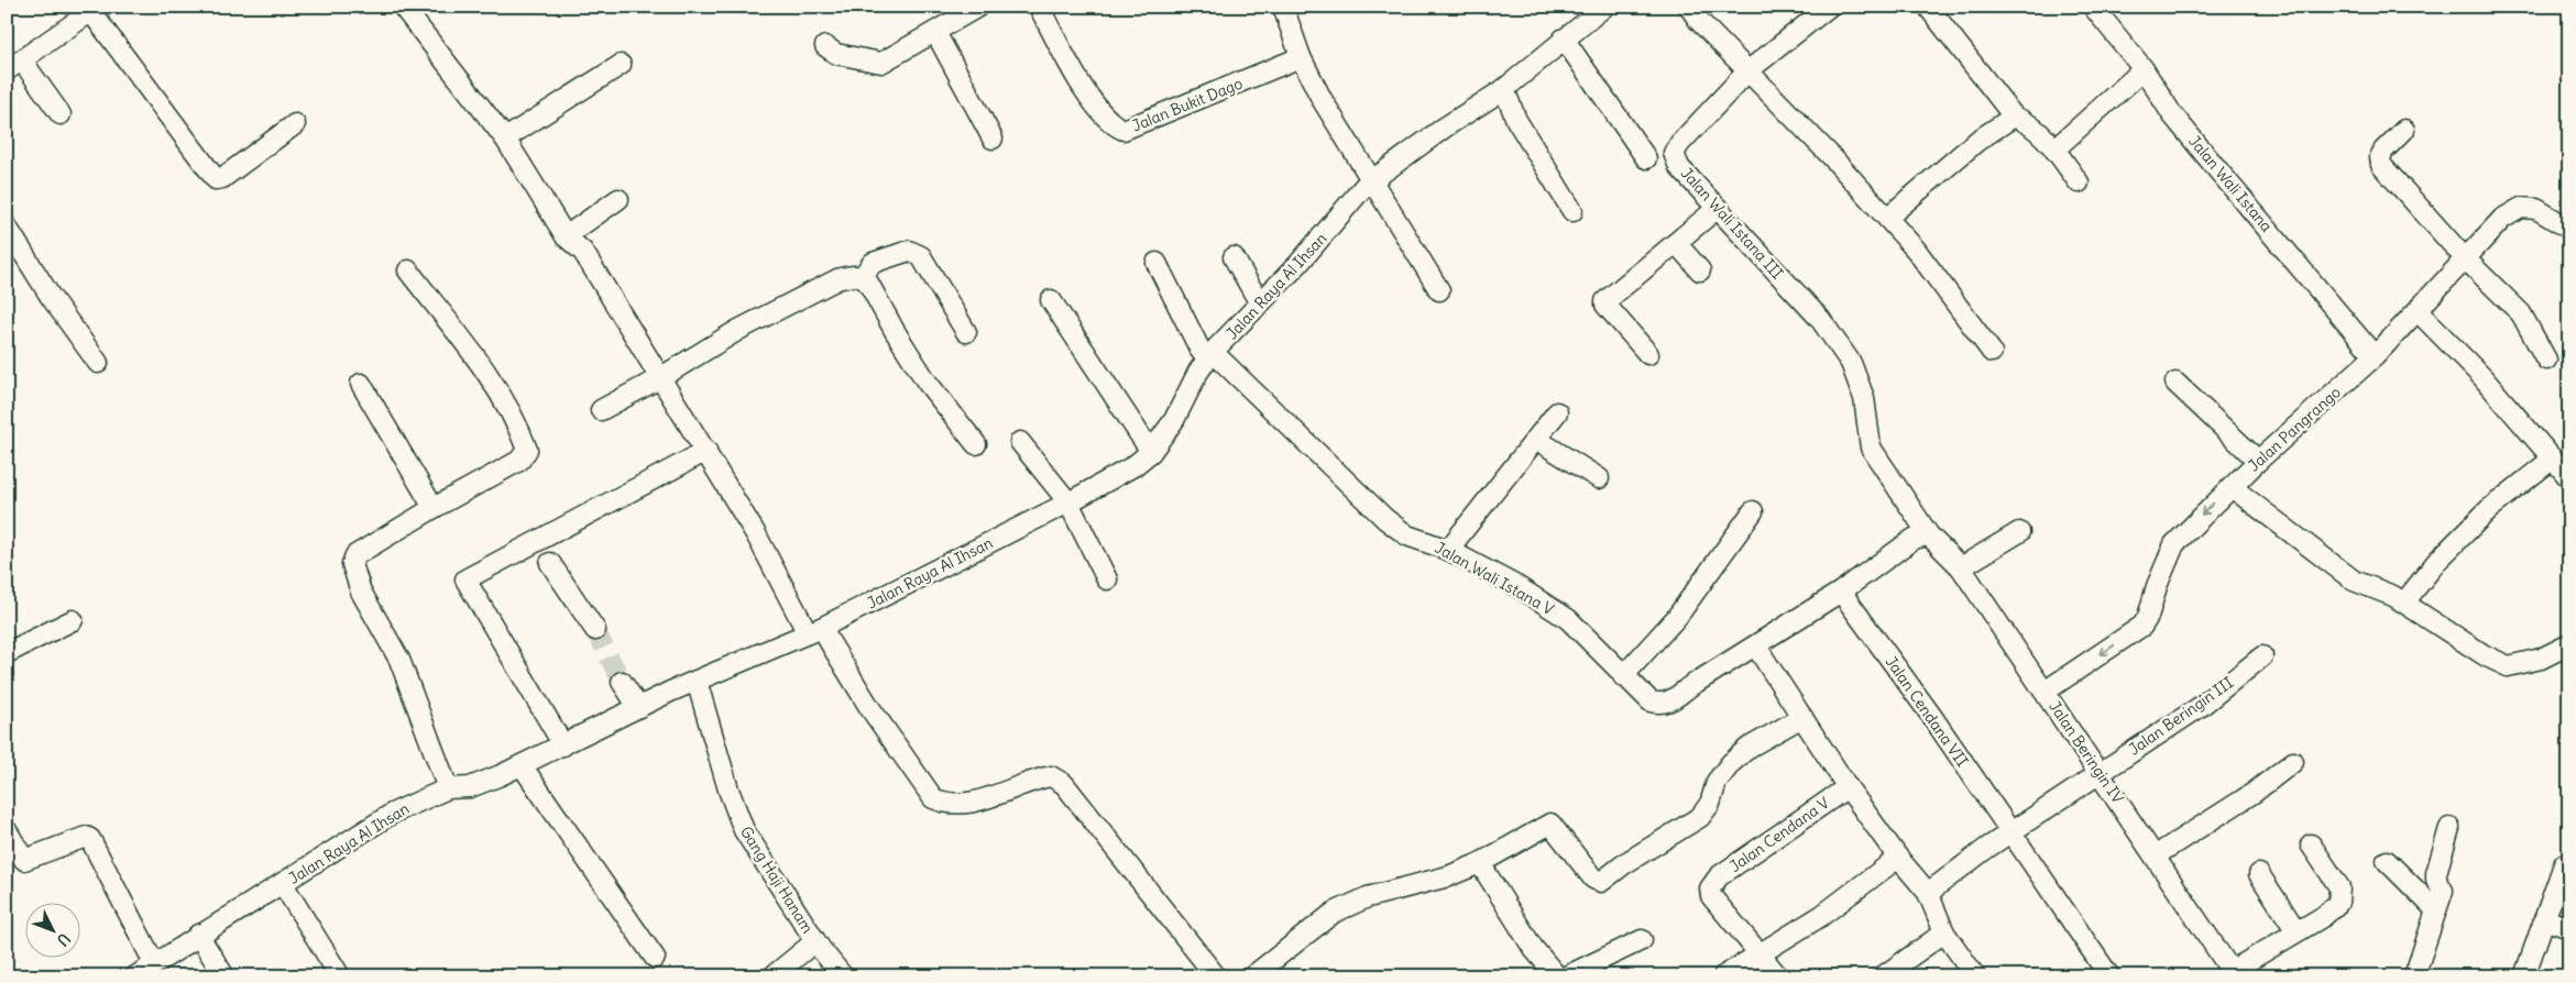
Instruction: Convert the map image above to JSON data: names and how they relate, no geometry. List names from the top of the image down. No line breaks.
{"streets":{"street":["Jalan Bukit Dago","Jalan Wali Istana","Jalan Wali Istana III","Jalan Raya Al Ihsan","Jalan Pangrango","Jalan Wali Istana V","Jalan Cendana VII","Jalan Beringin III","Jalan Beringin IV","Jalan Cendana V","Gang Haji Hanam"]},"crossings":[["Jalan Wali Istana","Jalan Pangrango"],["Jalan Wali Istana III","Jalan Wali Istana V"],["Jalan Wali Istana III","Jalan Beringin IV"],["Jalan Raya Al Ihsan","Jalan Wali Istana V"],["Jalan Raya Al Ihsan","Gang Haji Hanam"],["Jalan Pangrango","Jalan Beringin IV"],["Jalan Wali Istana V","Jalan Cendana VII"],["Jalan Wali Istana V","Jalan Beringin IV"],["Jalan Cendana VII","Jalan Beringin III"],["Jalan Beringin III","Jalan Beringin IV"]],"one_way":["Jalan Pangrango"],"north":"bottom right"}
